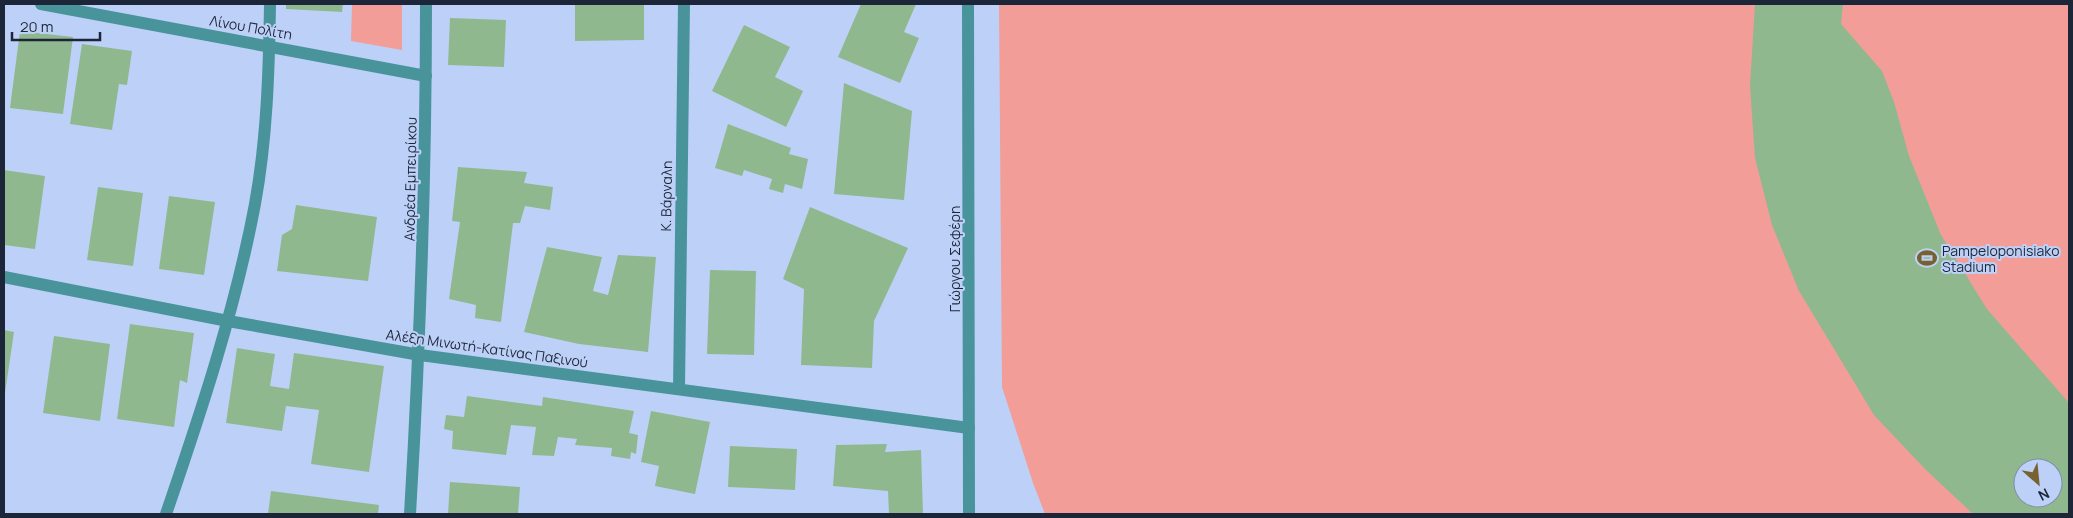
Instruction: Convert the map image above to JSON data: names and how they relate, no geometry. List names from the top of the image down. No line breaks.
{"streets":{"street":["Λίνου Πολίτη","Ανδρέα Εμπειρίκου","Κ. Βάρναλη","Γιώργου Σεφέρη","Αλέξη Μινωτή-Κατίνας Παξινού"]},"crossings":[["Λίνου Πολίτη","Ανδρέα Εμπειρίκου"],["Ανδρέα Εμπειρίκου","Αλέξη Μινωτή-Κατίνας Παξινού"],["Κ. Βάρναλη","Αλέξη Μινωτή-Κατίνας Παξινού"],["Γιώργου Σεφέρη","Αλέξη Μινωτή-Κατίνας Παξινού"]],"places":{"sports":["Pampeloponisiako Stadium"]},"scale_bar":"20 m","north":"bottom right"}
